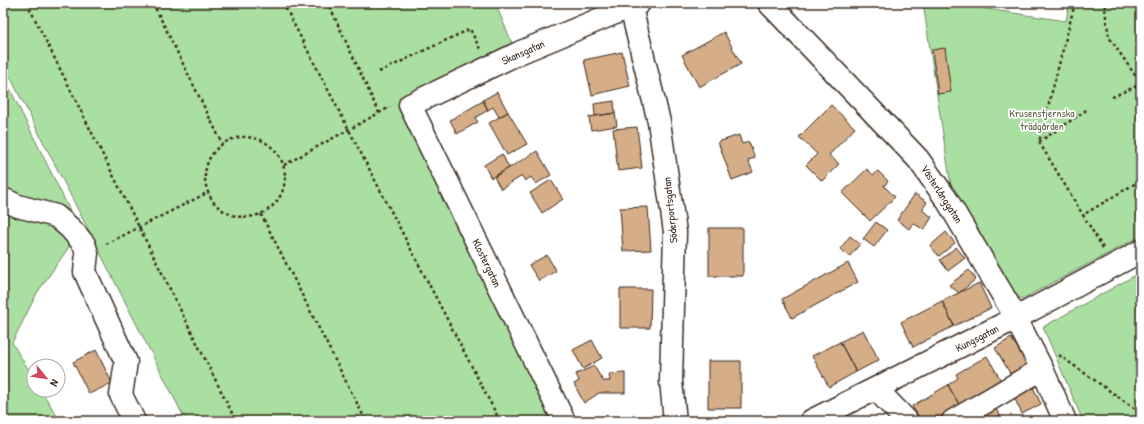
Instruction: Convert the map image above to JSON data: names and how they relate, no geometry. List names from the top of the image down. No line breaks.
{"streets":{"street":["Skansgatan","Västerlånggatan","Söderportsgatan","Klostergatan","Kungsgatan"]},"crossings":[["Skansgatan","Söderportsgatan"],["Skansgatan","Klostergatan"],["Västerlånggatan","Kungsgatan"]],"parks":["Krusenstjernska trädgården"],"north":"bottom right"}
